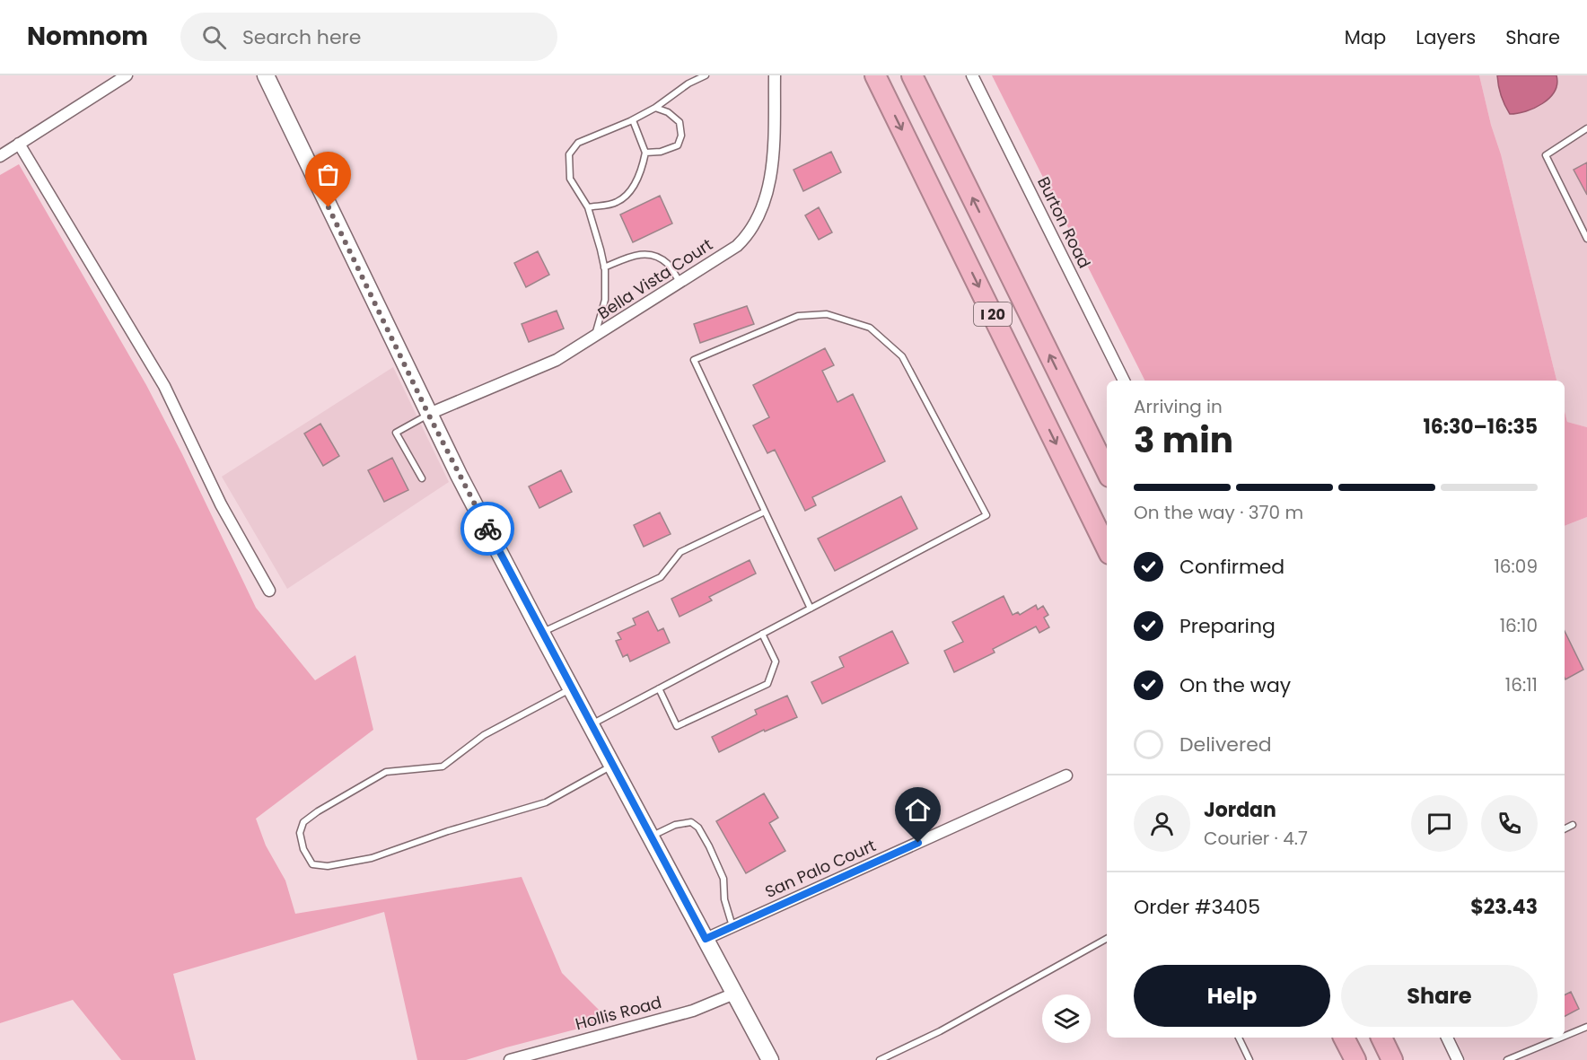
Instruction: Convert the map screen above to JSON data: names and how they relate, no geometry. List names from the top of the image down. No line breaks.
{"streets":{"highway":["I 20"],"street":["Burton Road","Bella Vista Court","San Palo Court","Hollis Road"]},"page":{"header":"Nomnom","search":"Search here","nav":["Map","Layers","Share"],"heading":["3 min","Arriving in","16:30–16:35"],"panel":["Jordan","Courier · 4.7","Order #3405","$23.43"],"bar":"On the way · 370 m","list":[["Confirmed","16:09"],["Preparing","16:10"],["On the way","16:11"],"Delivered"],"buttons":["Help","Share"]}}
